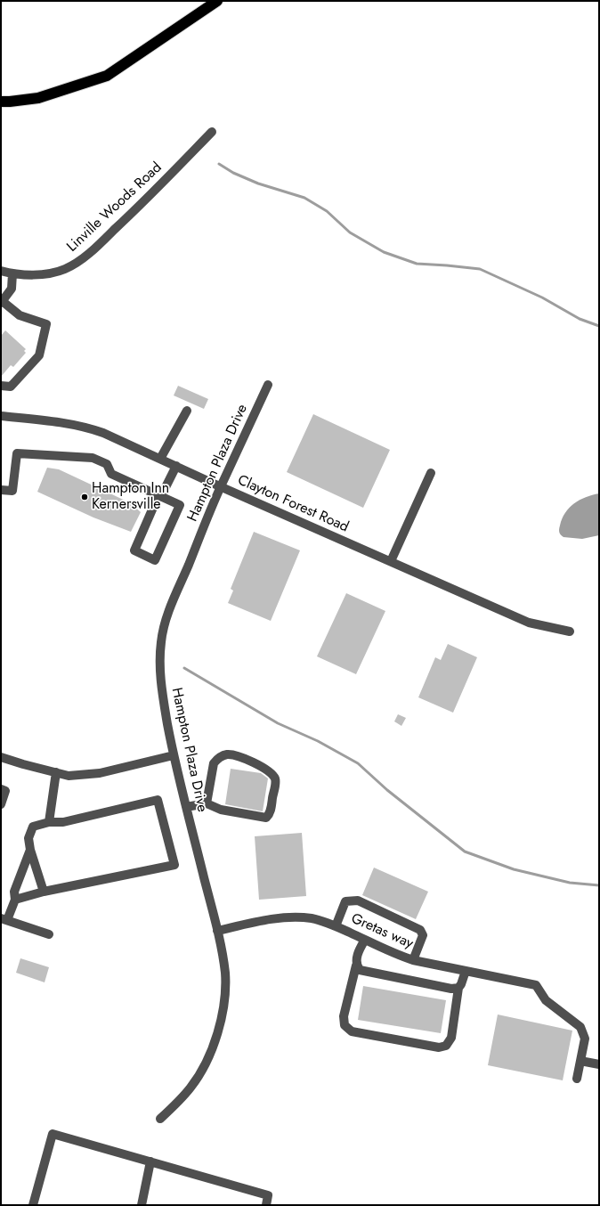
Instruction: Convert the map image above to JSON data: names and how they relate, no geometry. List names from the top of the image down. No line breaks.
{"streets":{"street":["Linville Woods Road","Hampton Plaza Drive","Clayton Forest Road","Gretas way"]},"crossings":[["Hampton Plaza Drive","Clayton Forest Road"],["Hampton Plaza Drive","Gretas way"]],"places":["Hampton Inn Kernersville"]}
